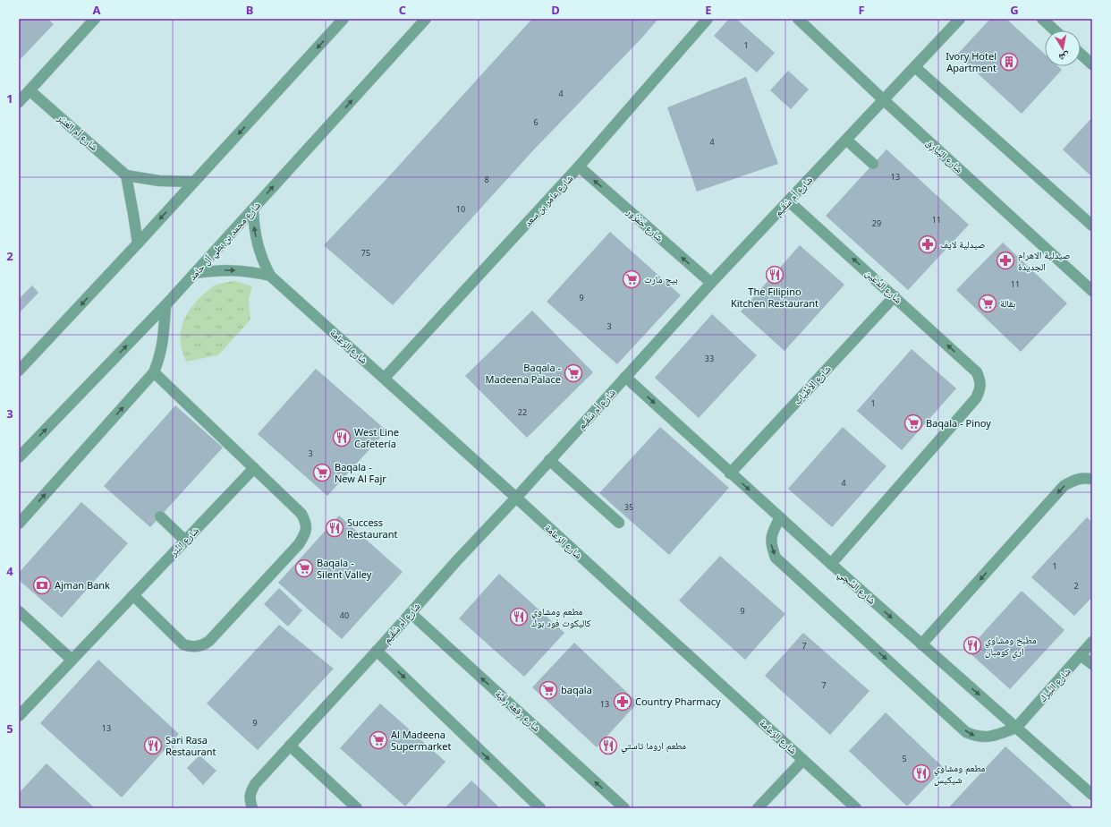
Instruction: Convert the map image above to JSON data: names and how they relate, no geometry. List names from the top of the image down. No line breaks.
{"streets":{"street":["شارع أم العَنبَر","شارع البَيارِق","شارع أم سُقَيم","شارع عامر بن سعد","شارع حَمْرُور","شارع محمد بن بطي آل حامد","شارع الدِّعَين","شارع الزعامة","شارع الأَطْيَاب","شارع النَّثر","شارع السَّجِي","شارع النَّيزَك","شارع رِقعة رِقَيَّة"]},"crossings":[["شارع البَيارِق","شارع أم سُقَيم"],["شارع أم سُقَيم","شارع حَمْرُور"],["شارع أم سُقَيم","شارع الدِّعَين"],["شارع أم سُقَيم","شارع الزعامة"],["شارع أم سُقَيم","شارع السَّجِي"],["شارع أم سُقَيم","شارع رِقعة رِقَيَّة"],["شارع عامر بن سعد","شارع حَمْرُور"],["شارع عامر بن سعد","شارع الزعامة"],["شارع محمد بن بطي آل حامد","شارع الزعامة"],["شارع الدِّعَين","شارع الأَطْيَاب"],["شارع الدِّعَين","شارع السَّجِي"],["شارع الأَطْيَاب","شارع السَّجِي"],["شارع السَّجِي","شارع النَّيزَك"]],"one_way":["شارع حَمْرُور","شارع السَّجِي"],"places":{"building":["Ivory Hotel Apartment"],"pharmacy":["صيدلية لايف","صيدلية الاهرام الجديدة","Country Pharmacy"],"restaurant":["The Filipino Kitchen Restaurant","West Line Cafetería","Success Restaurant","مطعم ومشاوي كاليكوت فود بوك","مطبخ ومشاوي اري كومبان","Sari Rasa Restaurant","مطعم اروما تاستي","مطعم ومشاوي شيكيس"],"supermarket":["بيج مارت","بقالة","Baqala - Madeena Palace","Baqala - Pinoy","Baqala - New Al Fajr","Baqala - Silent Valley","baqala","Al Madeena Supermarket"],"bank":["Ajman Bank"]},"house_numbers":["1","4","6","4","13","8","10","11","29","75","11","9","3","33","1","22","3","4","35","1","2","9","40","7","7","13","9","13","5"],"north":"bottom","grid":{"columns":["A","B","C","D","E","F","G"],"rows":["1","2","3","4","5"]}}
